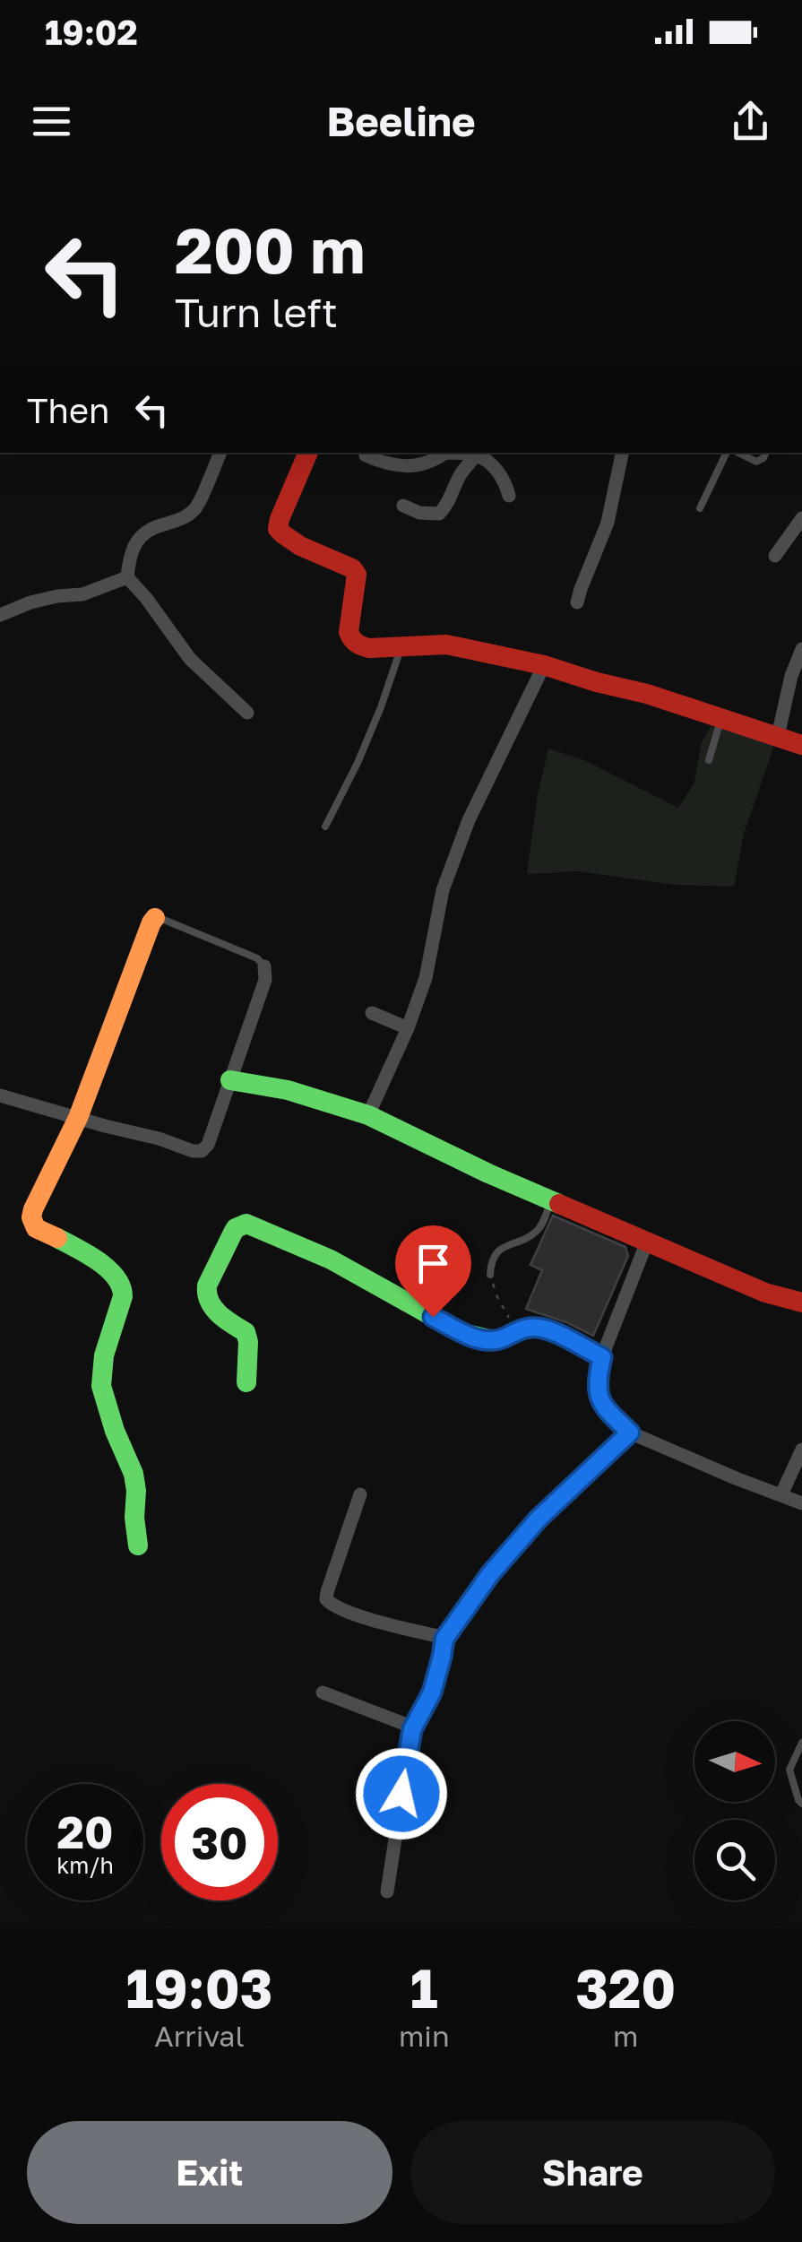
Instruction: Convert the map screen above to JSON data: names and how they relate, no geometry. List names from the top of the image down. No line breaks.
{"north":"right","page":{"status":"19:02","header":"Beeline","turn":["200 m","Turn left"],"then":"Then","speed":"20 km/h","limit":"30","eta":["19:03","Arrival","1","min","320","m"],"buttons":["Exit","Share"]}}
